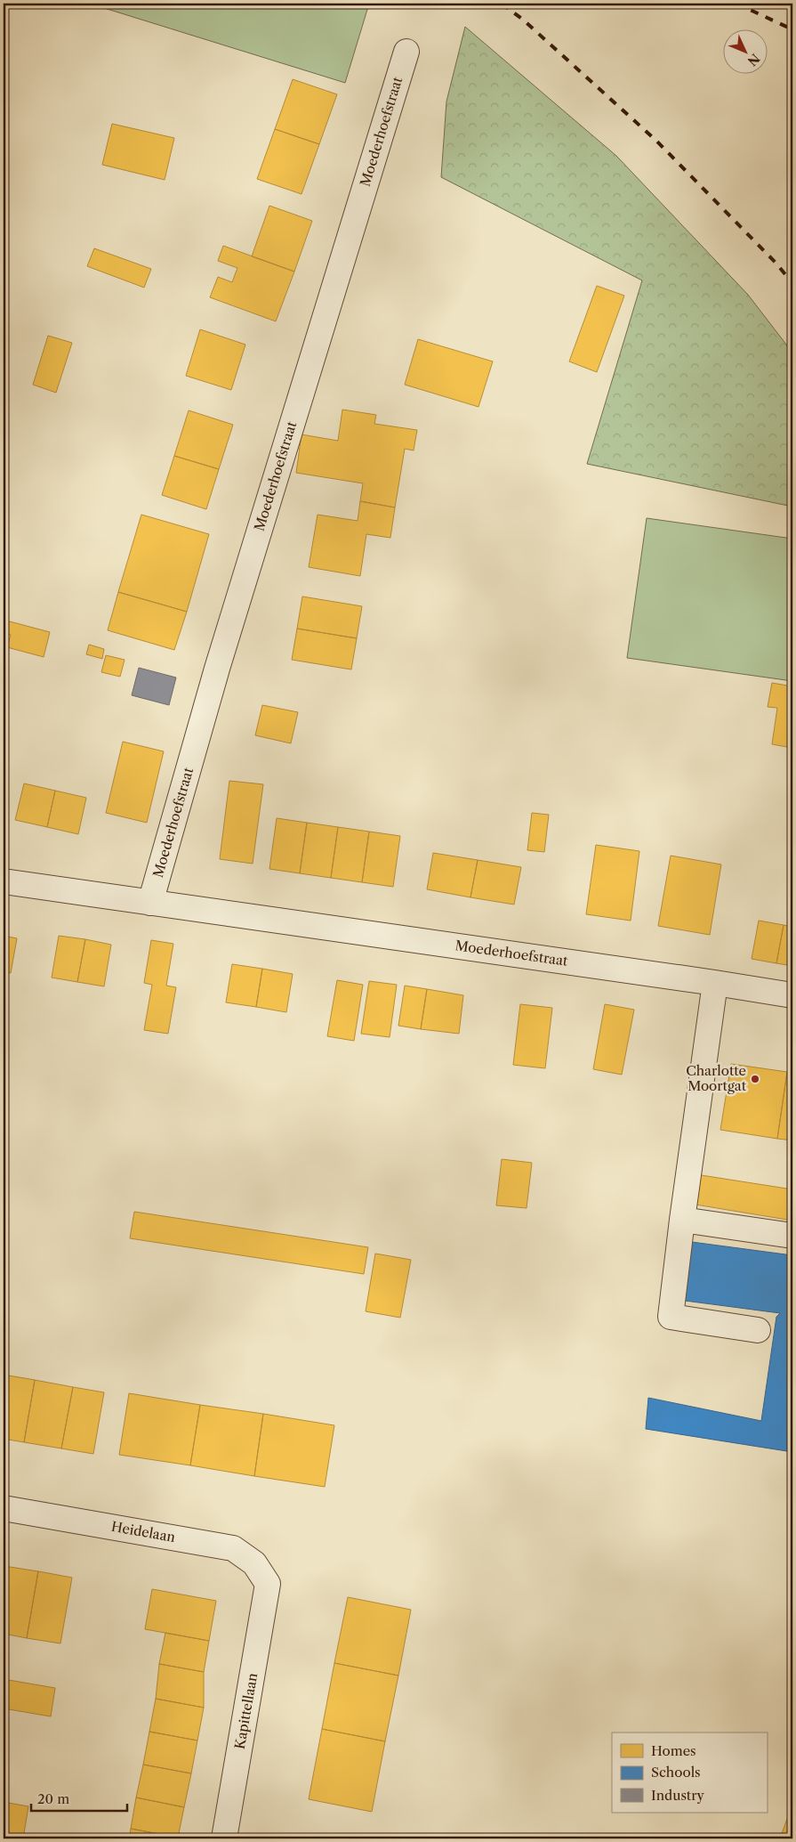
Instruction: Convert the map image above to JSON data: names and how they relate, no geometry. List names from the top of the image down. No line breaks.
{"streets":{"street":["Moederhoefstraat","Heidelaan","Kapittellaan"]},"crossings":[["Heidelaan","Kapittellaan"]],"places":["Charlotte Moortgat"],"legend":["Homes","Schools","Industry"],"scale_bar":"20 m","north":"bottom right"}
